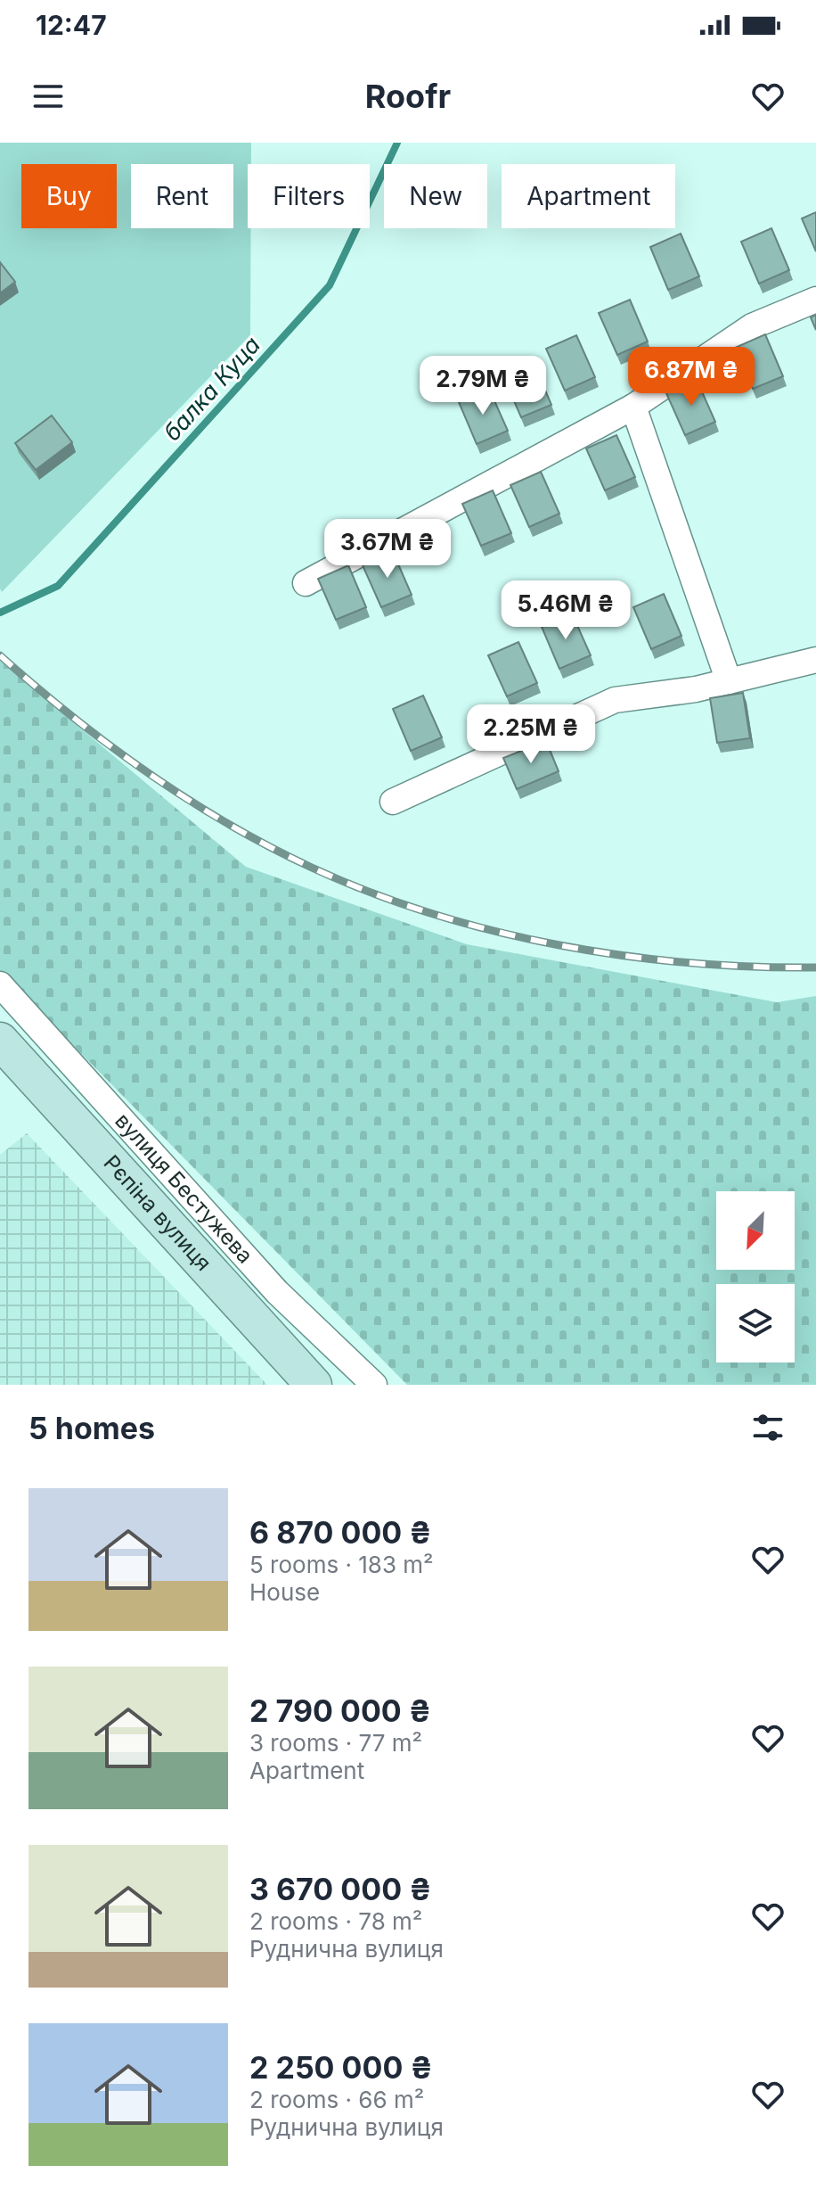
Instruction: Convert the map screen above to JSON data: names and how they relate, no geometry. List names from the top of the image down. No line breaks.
{"streets":{"street":["вулиця Бестужева","Рєпіна вулиця"]},"water":["балка Куца"],"north":"bottom left","page":{"status":"12:47","header":"Roofr","chip":["Buy","Rent","Filters","New","Apartment"],"price":["6.87M ₴","2.79M ₴","3.67M ₴","5.46M ₴","2.25M ₴"],"heading":"5 homes","list":[{"name":"6 870 000 ₴","note":"5 rooms · 183 m² · House"},{"name":"2 790 000 ₴","note":"3 rooms · 77 m² · Apartment"},{"name":"3 670 000 ₴","note":"2 rooms · 78 m² · Руднична вулиця"},{"name":"2 250 000 ₴","note":"2 rooms · 66 m² · Руднична вулиця"}]}}
